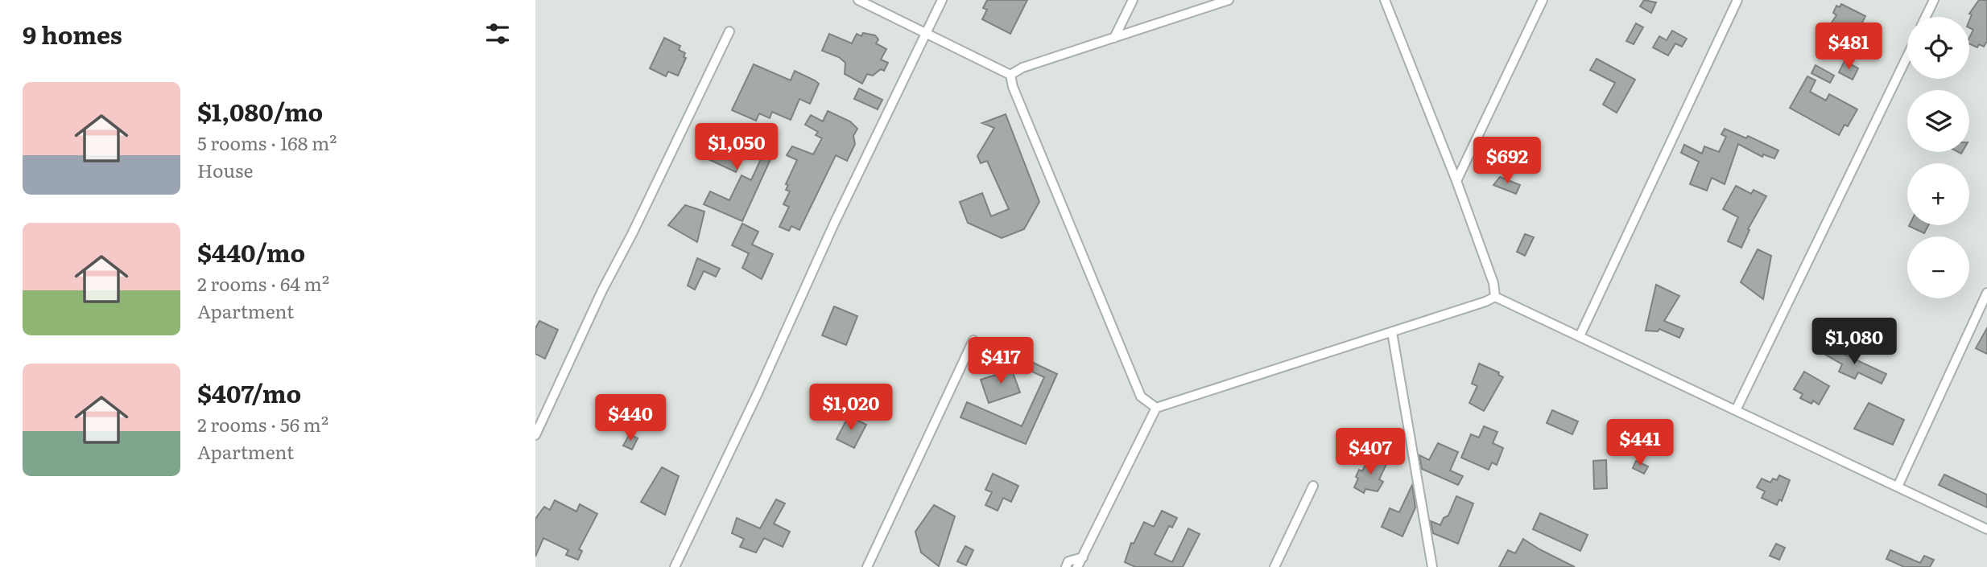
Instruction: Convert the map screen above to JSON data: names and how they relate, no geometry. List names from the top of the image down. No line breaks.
{"page":{"heading":"9 homes","map_buttons":["+","−"],"price":["$481","$1,050","$692","$1,080","$417","$1,020","$440","$441","$407"],"list":[{"name":"$1,080/mo","note":"5 rooms · 168 m² · House"},{"name":"$440/mo","note":"2 rooms · 64 m² · Apartment"},{"name":"$407/mo","note":"2 rooms · 56 m² · Apartment"}]}}
